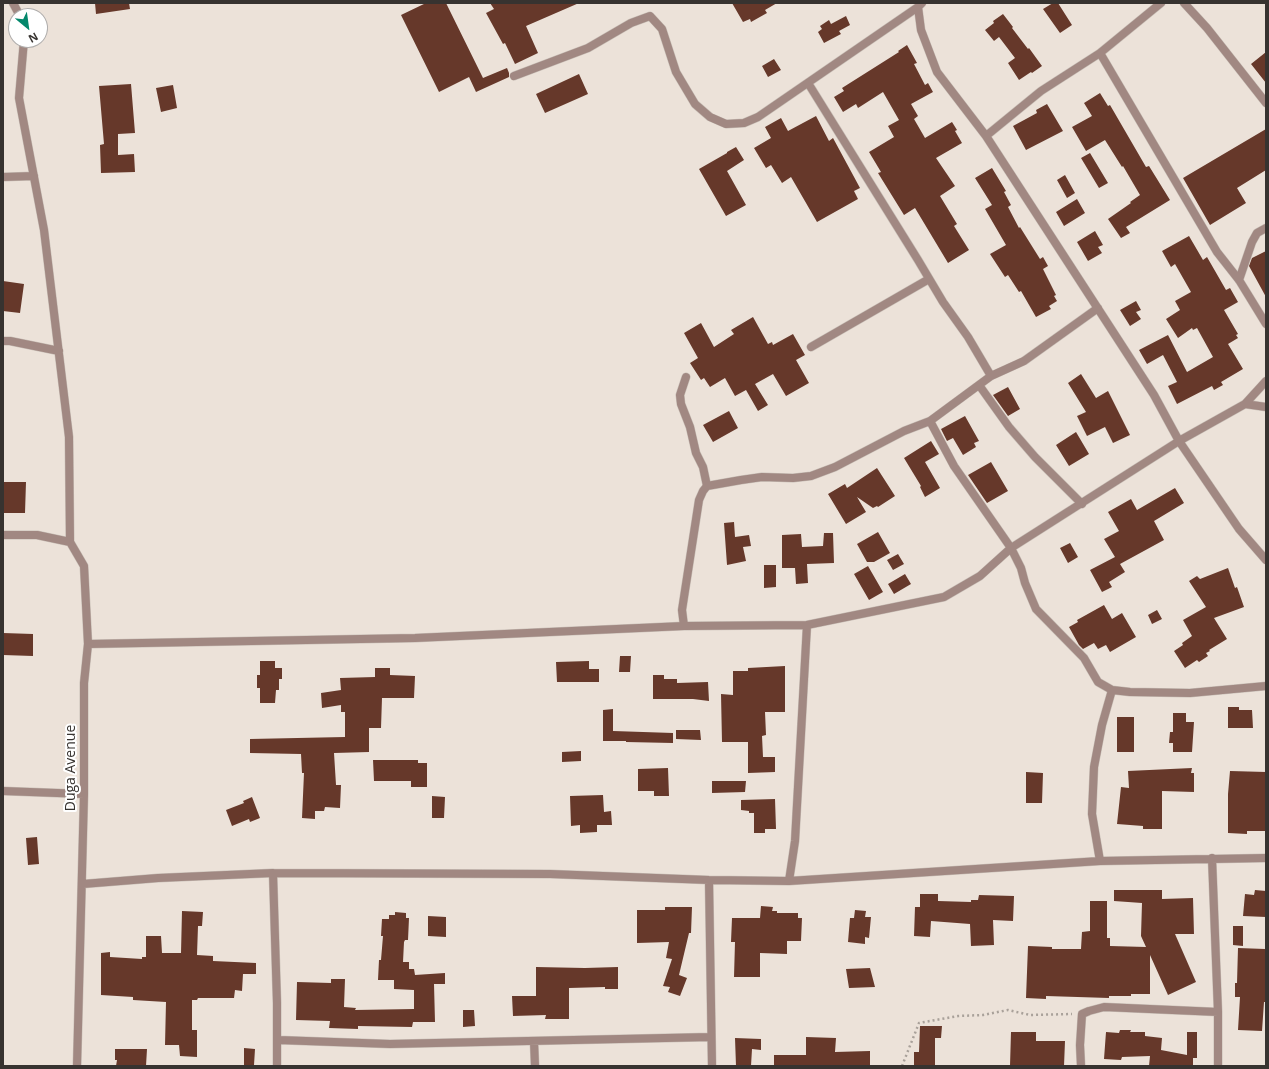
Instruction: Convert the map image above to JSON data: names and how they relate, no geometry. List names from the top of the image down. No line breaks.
{"streets":{"street":["Duga Avenue"]},"north":"bottom right"}
